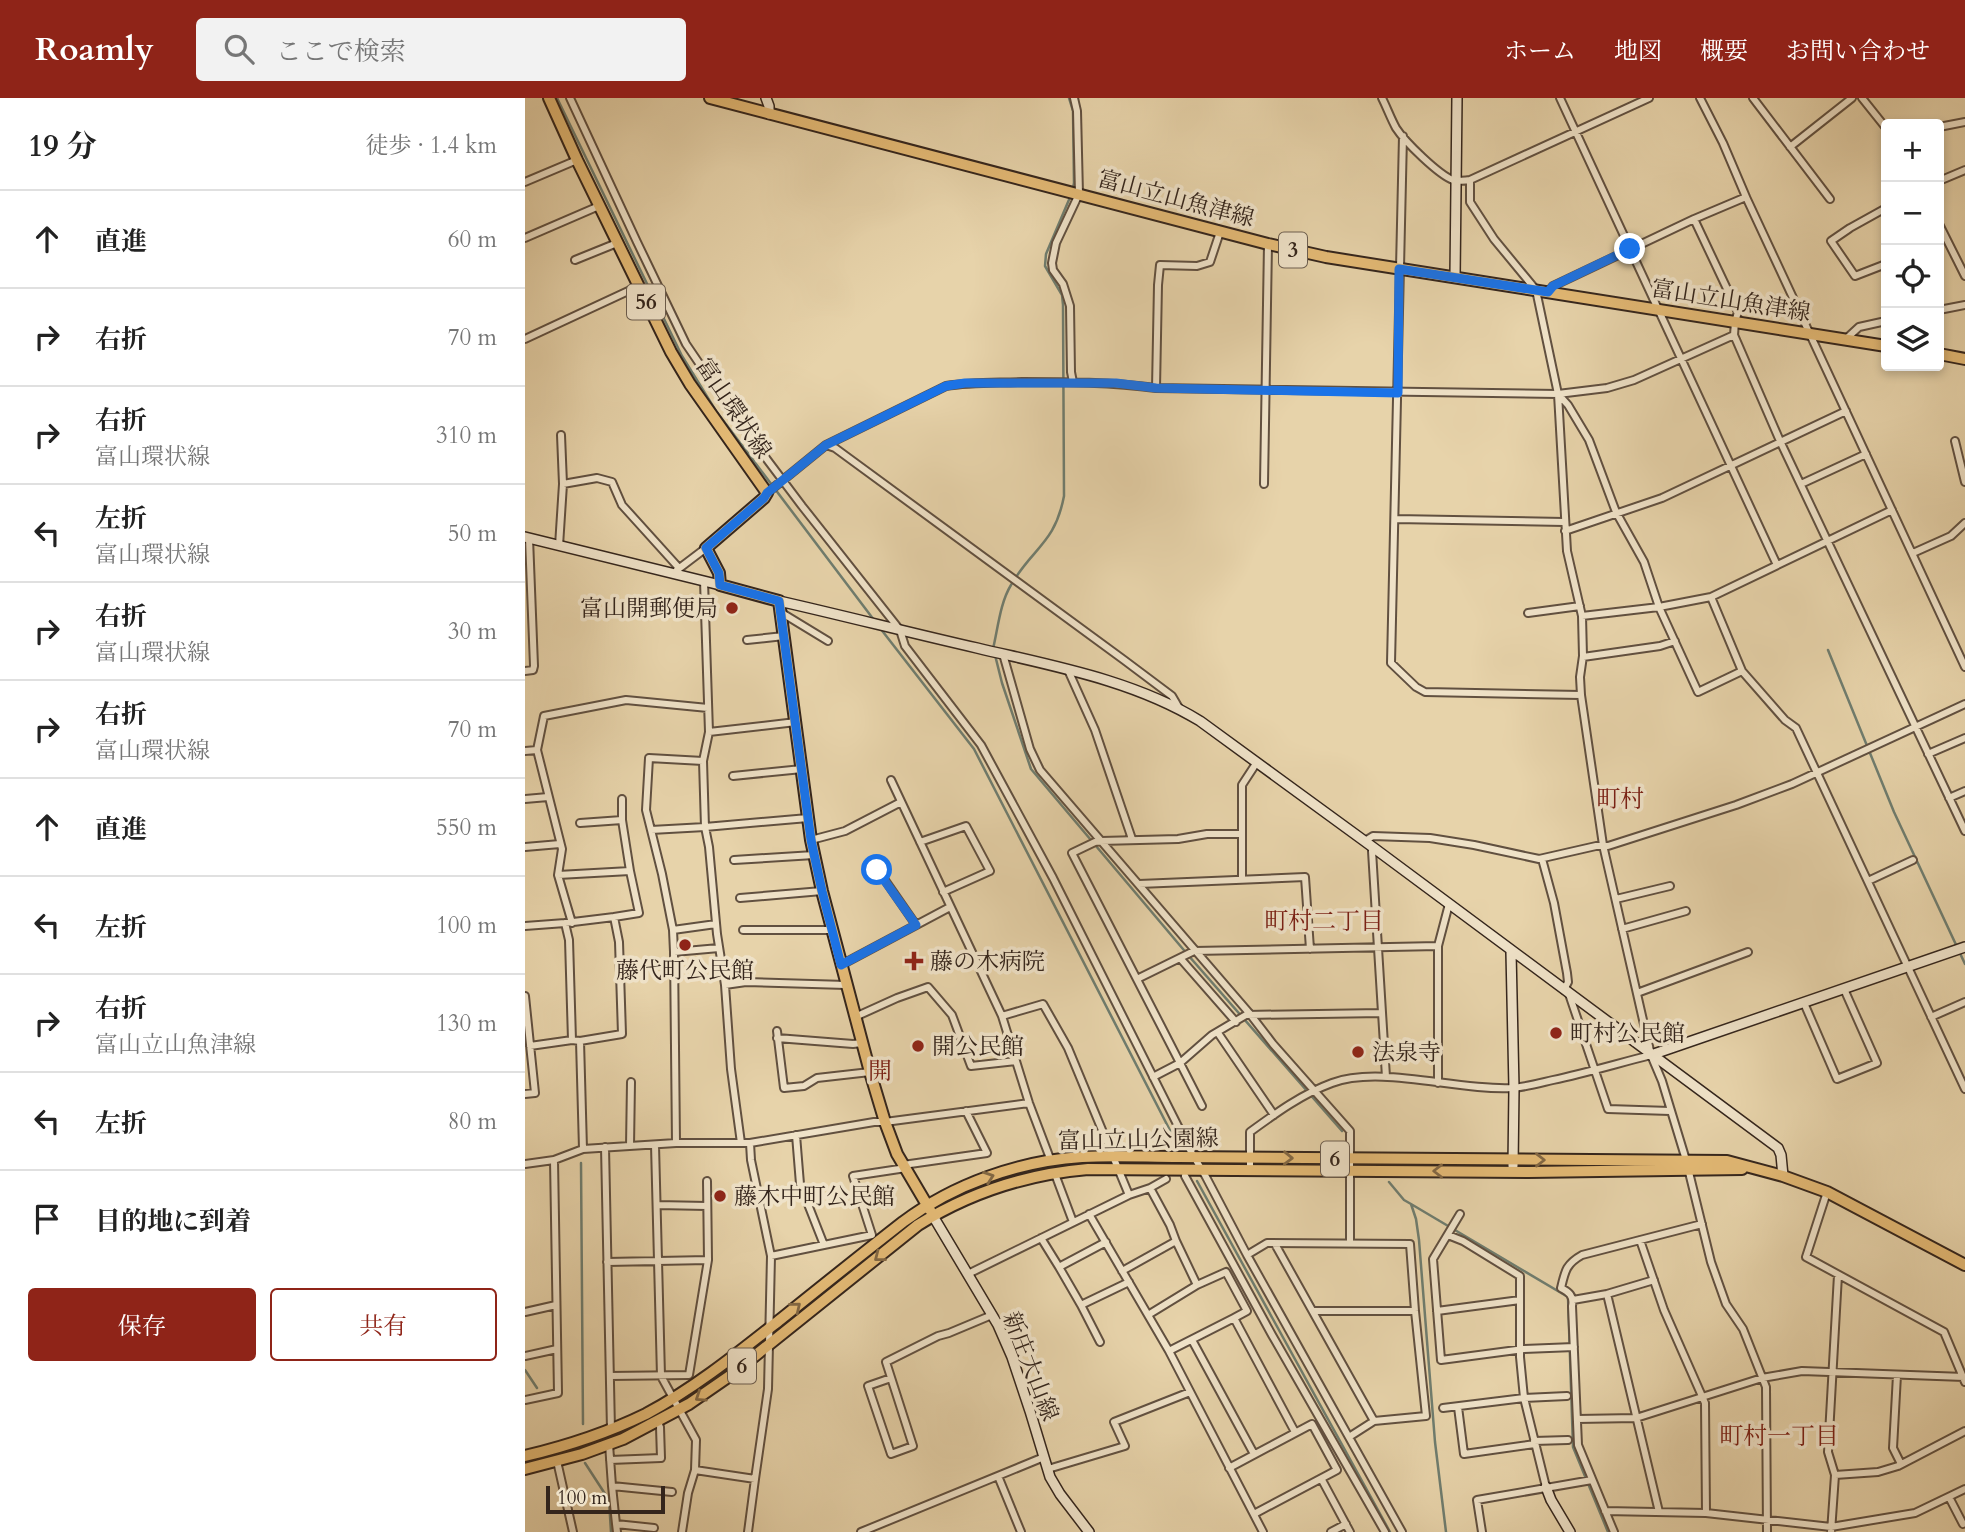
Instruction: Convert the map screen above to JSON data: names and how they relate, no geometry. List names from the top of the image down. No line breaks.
{"streets":{"main road":["富山立山魚津線","3","56","富山環状線","富山立山公園線","6"],"street":["新庄大山線"]},"crossings":[["富山立山公園線","新庄大山線"]],"districts":["町村","町村二丁目","開","町村一丁目"],"places":{"other":["富山開郵便局","藤代町公民館","町村公民館","開公民館","法泉寺","藤木中町公民館"],"health":["藤の木病院"]},"scale_bar":"100 m","page":{"header":"Roamly","search":"ここで検索","nav":["ホーム","地図","概要","お問い合わせ"],"heading":["19 分","徒歩 · 1.4 km"],"map_buttons":["+","−"],"list":[["直進","60 m"],["右折","70 m"],["右折","富山環状線","310 m"],["左折","富山環状線","50 m"],["右折","富山環状線","30 m"],["右折","富山環状線","70 m"],["直進","550 m"],["左折","100 m"],["右折","富山立山魚津線","130 m"],["左折","80 m"],"目的地に到着"],"buttons":["保存","共有"],"scale":"100 m"}}
